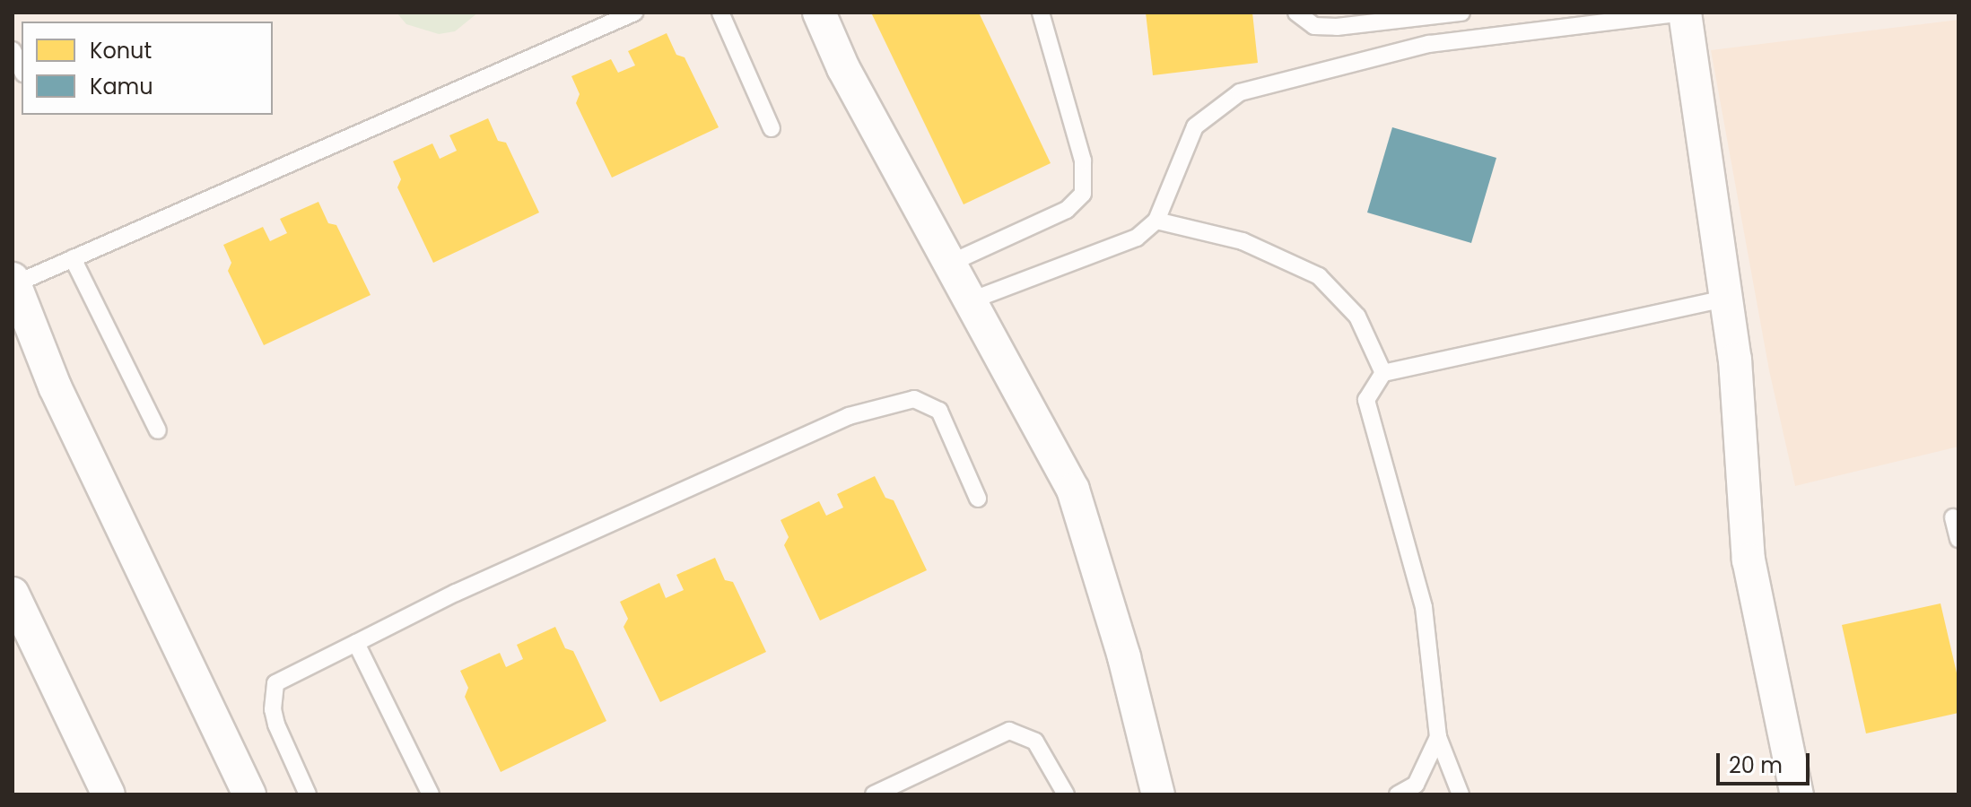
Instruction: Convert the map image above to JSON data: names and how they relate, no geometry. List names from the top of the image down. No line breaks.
{"legend":["Konut","Kamu"],"scale_bar":"20 m"}
